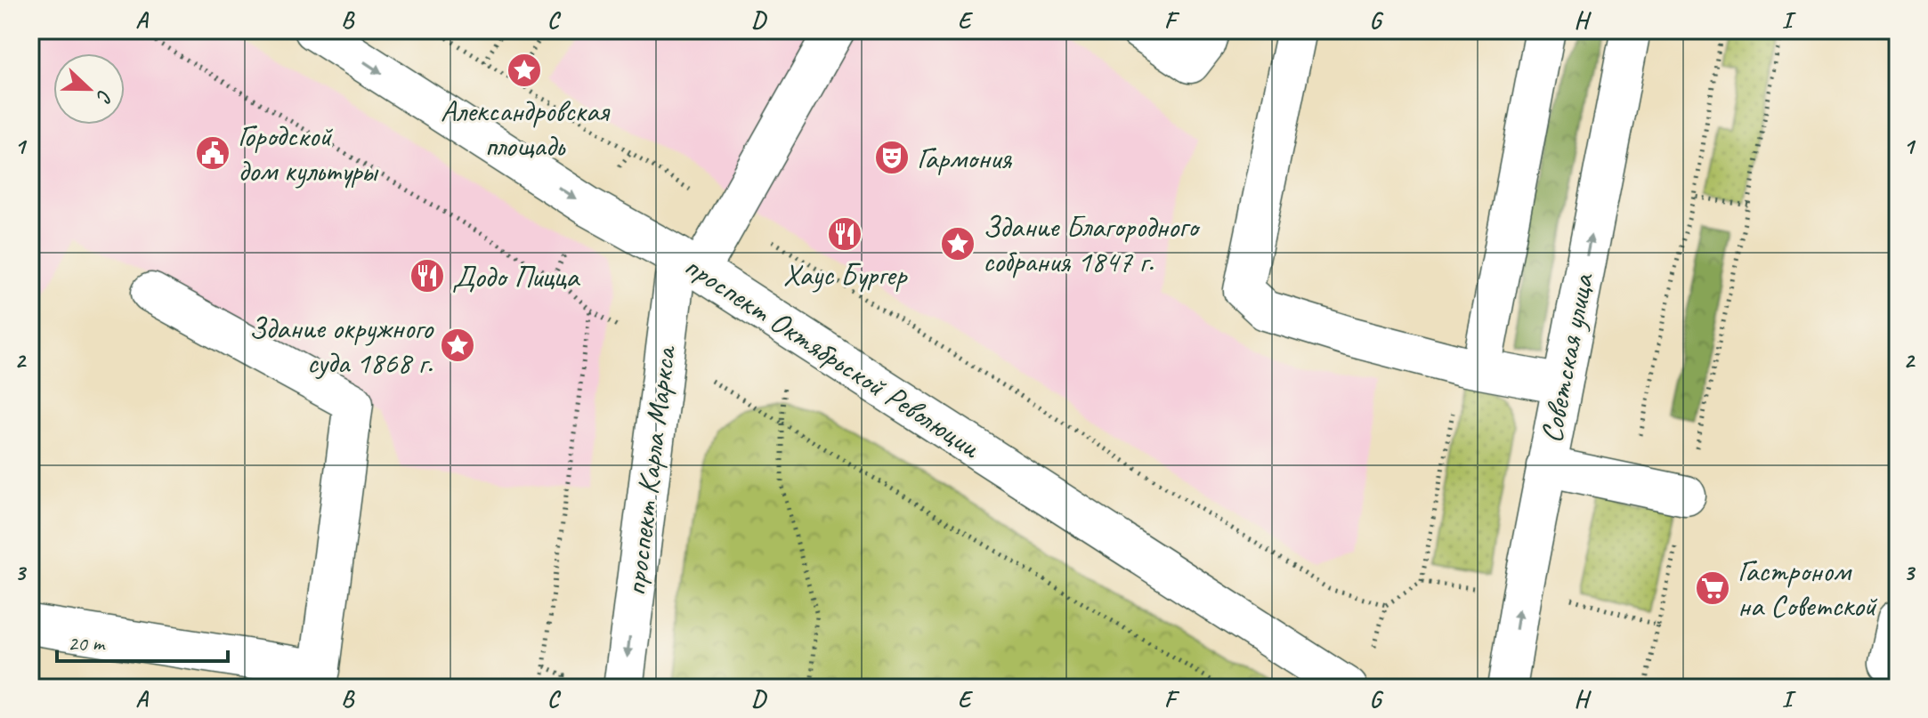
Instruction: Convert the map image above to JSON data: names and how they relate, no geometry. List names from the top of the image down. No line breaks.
{"streets":{"main road":["проспект Октябрьской Революции","Советская улица","проспект Карла Маркса"]},"crossings":[["проспект Октябрьской Революции","проспект Карла Маркса"]],"one_way":["проспект Октябрьской Революции","проспект Карла Маркса"],"places":{"place":["Александровская площадь","Здание Благородного собрания 1847 г.","Здание окружного суда 1868 г."],"public building":["Городской дом культуры"],"theatre":["Гармония"],"restaurant":["Хаус Бургер","Додо Пицца"],"supermarket":["Гастроном на Советской"]},"scale_bar":"20 m","north":"right","grid":{"columns":["A","B","C","D","E","F","G","H","I"],"rows":["1","2","3"]}}
